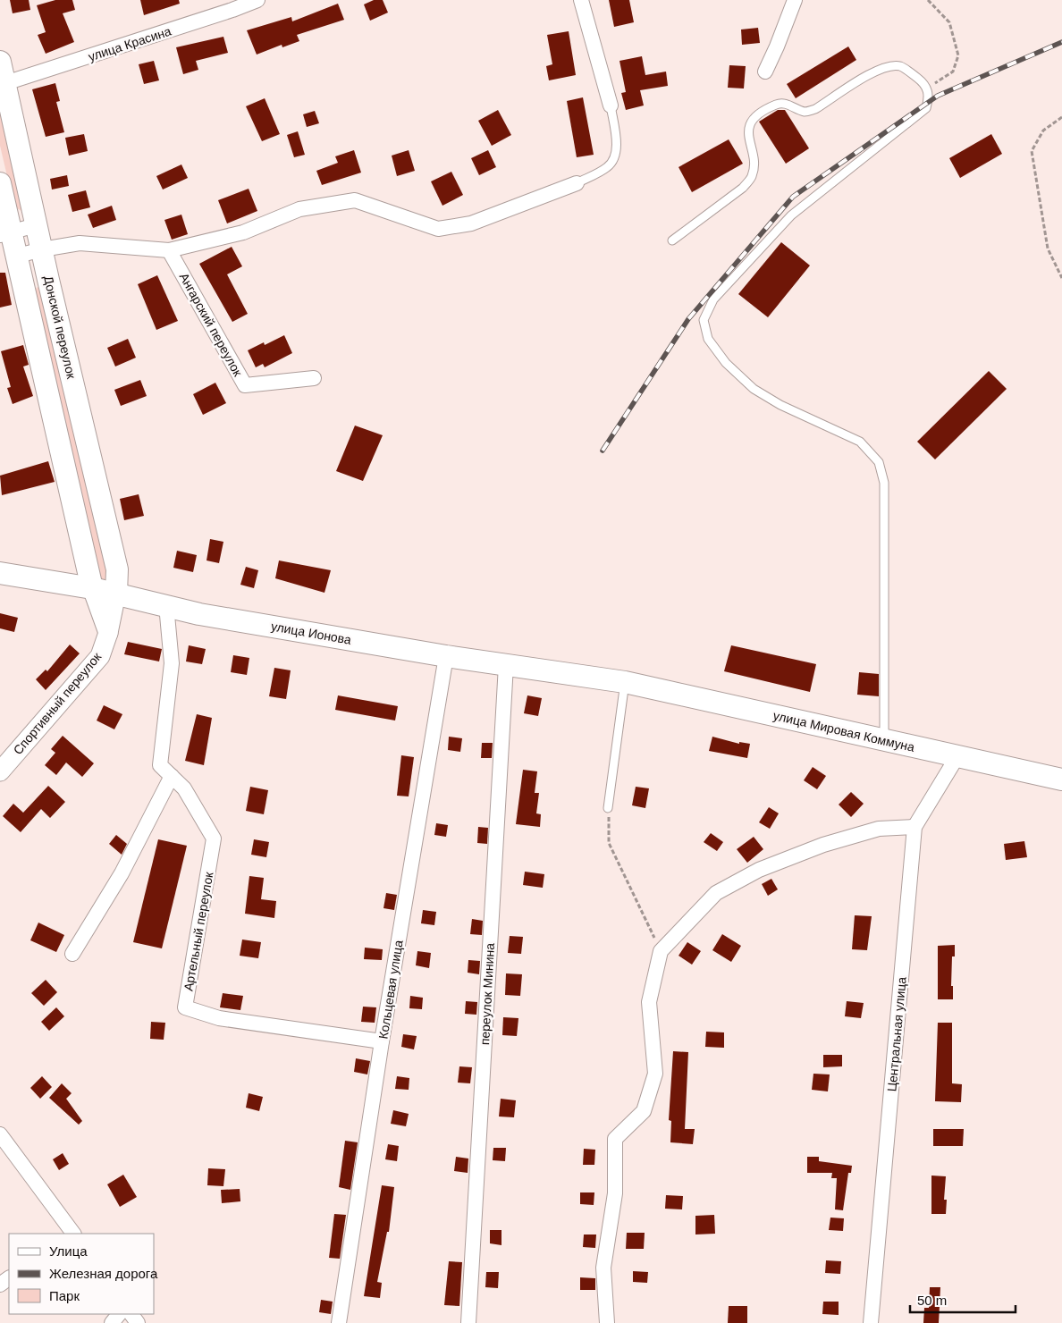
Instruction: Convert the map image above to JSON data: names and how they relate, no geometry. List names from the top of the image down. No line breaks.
{"streets":{"main road":["Донской переулок","улица Ионова","улица Мировая Коммуна"],"street":["улица Красина","Ангарский переулок","Спортивный переулок","Артельный переулок","Кольцевая улица","переулок Минина","Центральная улица"]},"crossings":[["улица Красина","Донской переулок"],["Донской переулок","улица Ионова"],["Донской переулок","Спортивный переулок"],["улица Ионова","Спортивный переулок"],["улица Ионова","улица Мировая Коммуна"],["улица Ионова","Артельный переулок"],["улица Ионова","Кольцевая улица"],["улица Ионова","переулок Минина"],["улица Мировая Коммуна","Центральная улица"],["Артельный переулок","Кольцевая улица"]],"legend":["Улица","Железная дорога","Парк"],"scale_bar":"50 m"}
